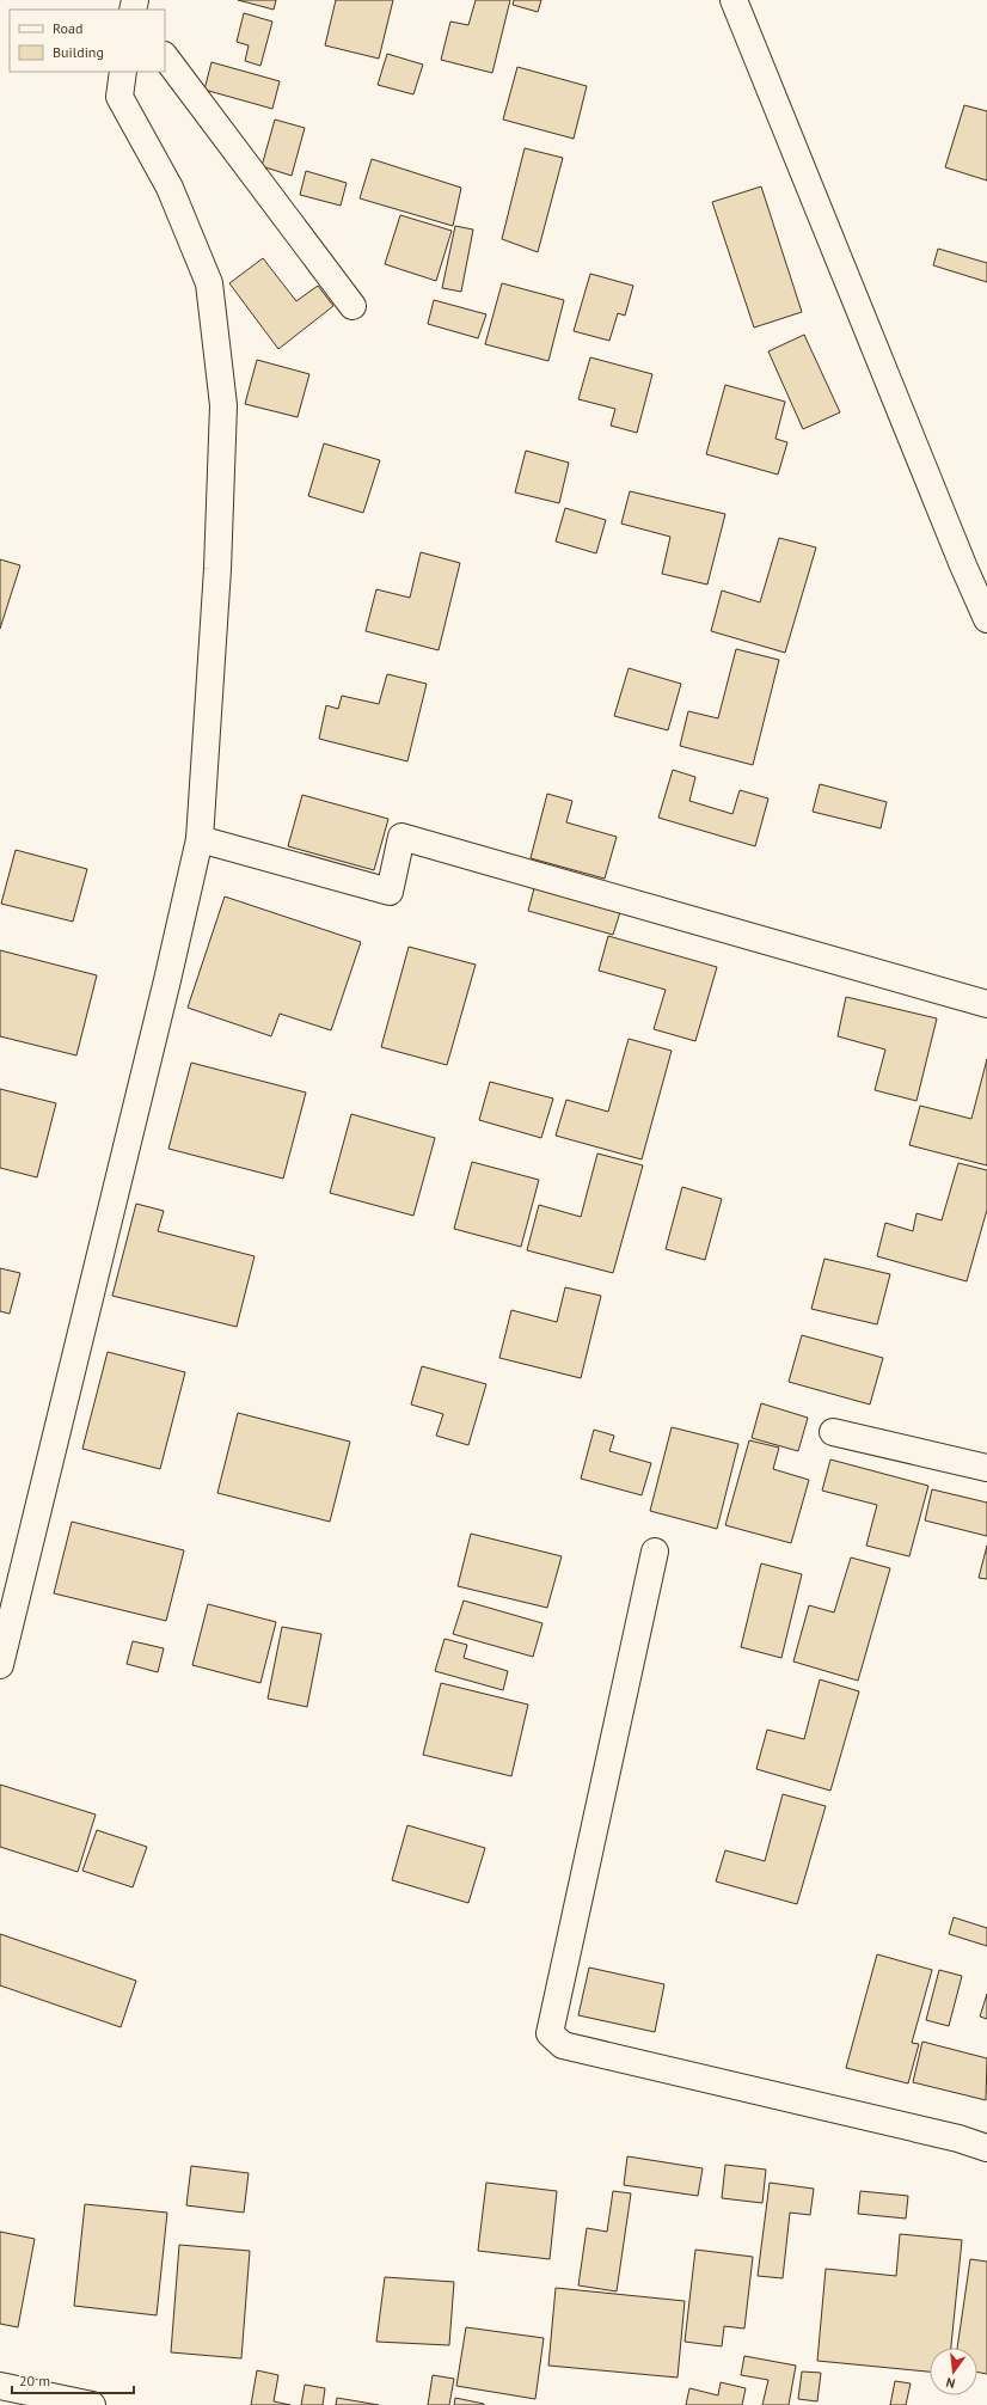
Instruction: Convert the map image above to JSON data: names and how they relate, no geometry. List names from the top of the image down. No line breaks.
{"legend":["Road","Building"],"scale_bar":"20 m","north":"bottom"}
